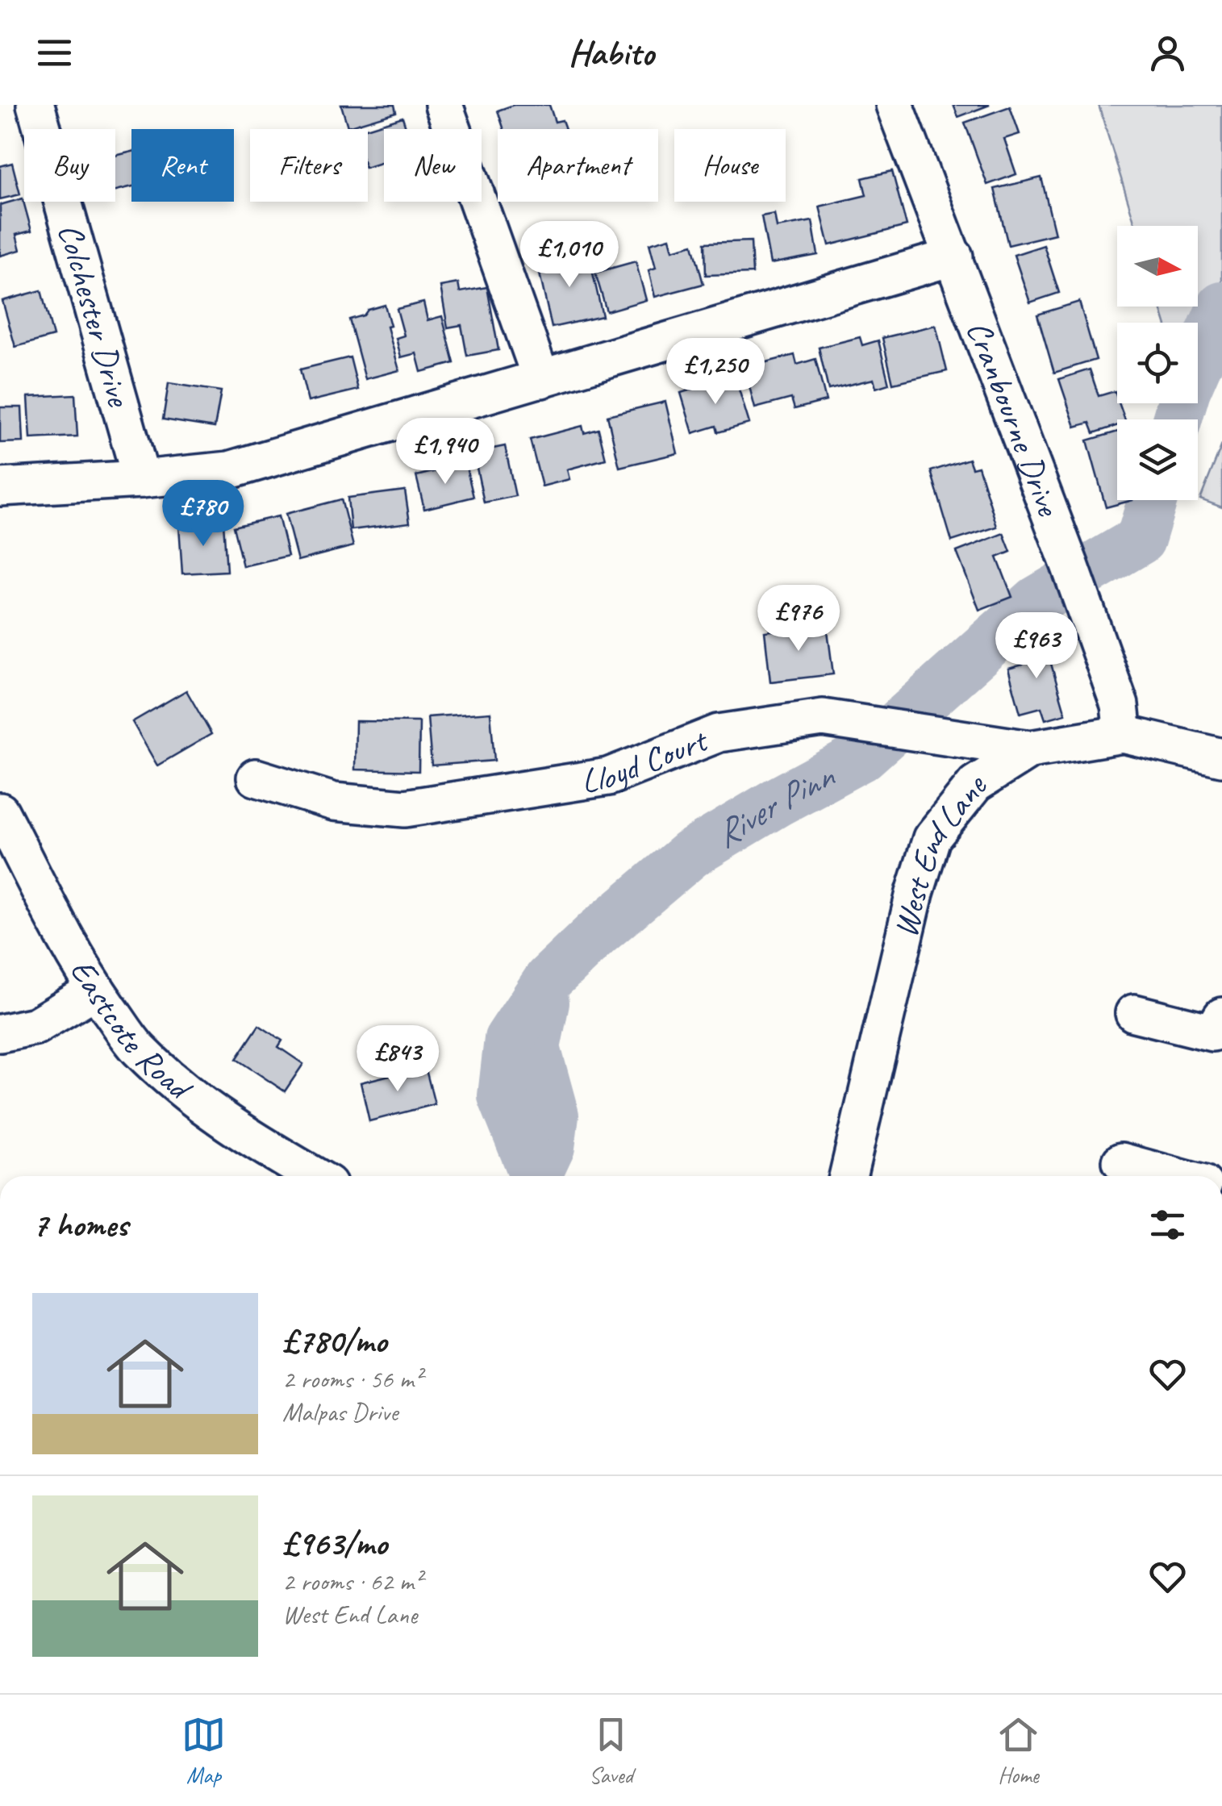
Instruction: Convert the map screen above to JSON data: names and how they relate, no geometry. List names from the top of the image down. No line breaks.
{"streets":{"street":["Colchester Drive","Cranbourne Drive","Lloyd Court","West End Lane","Eastcote Road"]},"crossings":[["Cranbourne Drive","West End Lane"],["Lloyd Court","West End Lane"]],"water":["River Pinn"],"north":"right","page":{"header":"Habito","chip":["Buy","Rent","Filters","New","Apartment","House"],"price":["£1,010","£1,250","£1,940","£780","£976","£963","£843"],"heading":"7 homes","list":[{"name":"£780/mo","note":"2 rooms · 56 m² · Malpas Drive"},{"name":"£963/mo","note":"2 rooms · 62 m² · West End Lane"}],"tabs":["Map","Saved","Home"]}}
